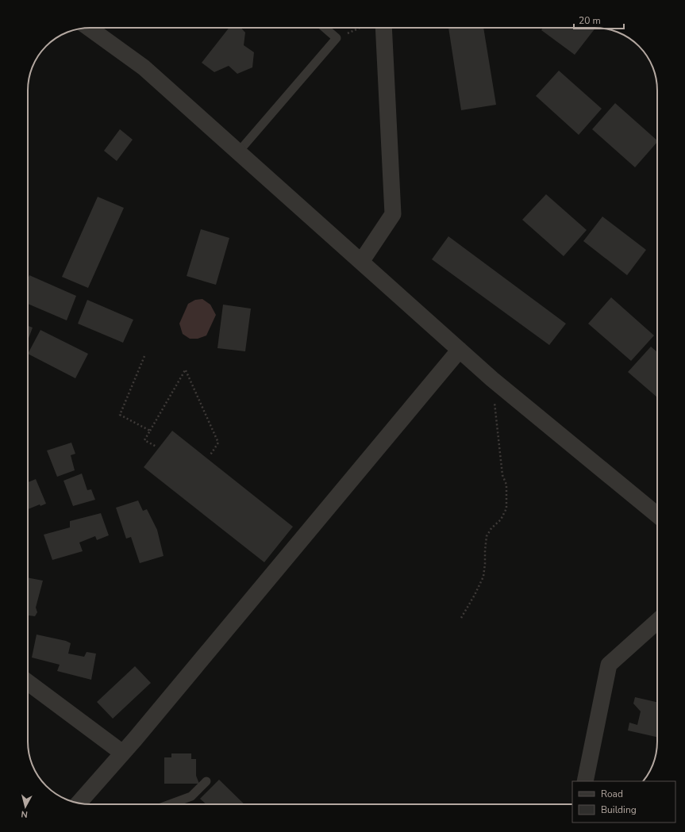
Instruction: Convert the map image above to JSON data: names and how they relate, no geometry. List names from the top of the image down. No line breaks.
{"legend":["Road","Building"],"scale_bar":"20 m","north":"bottom"}
